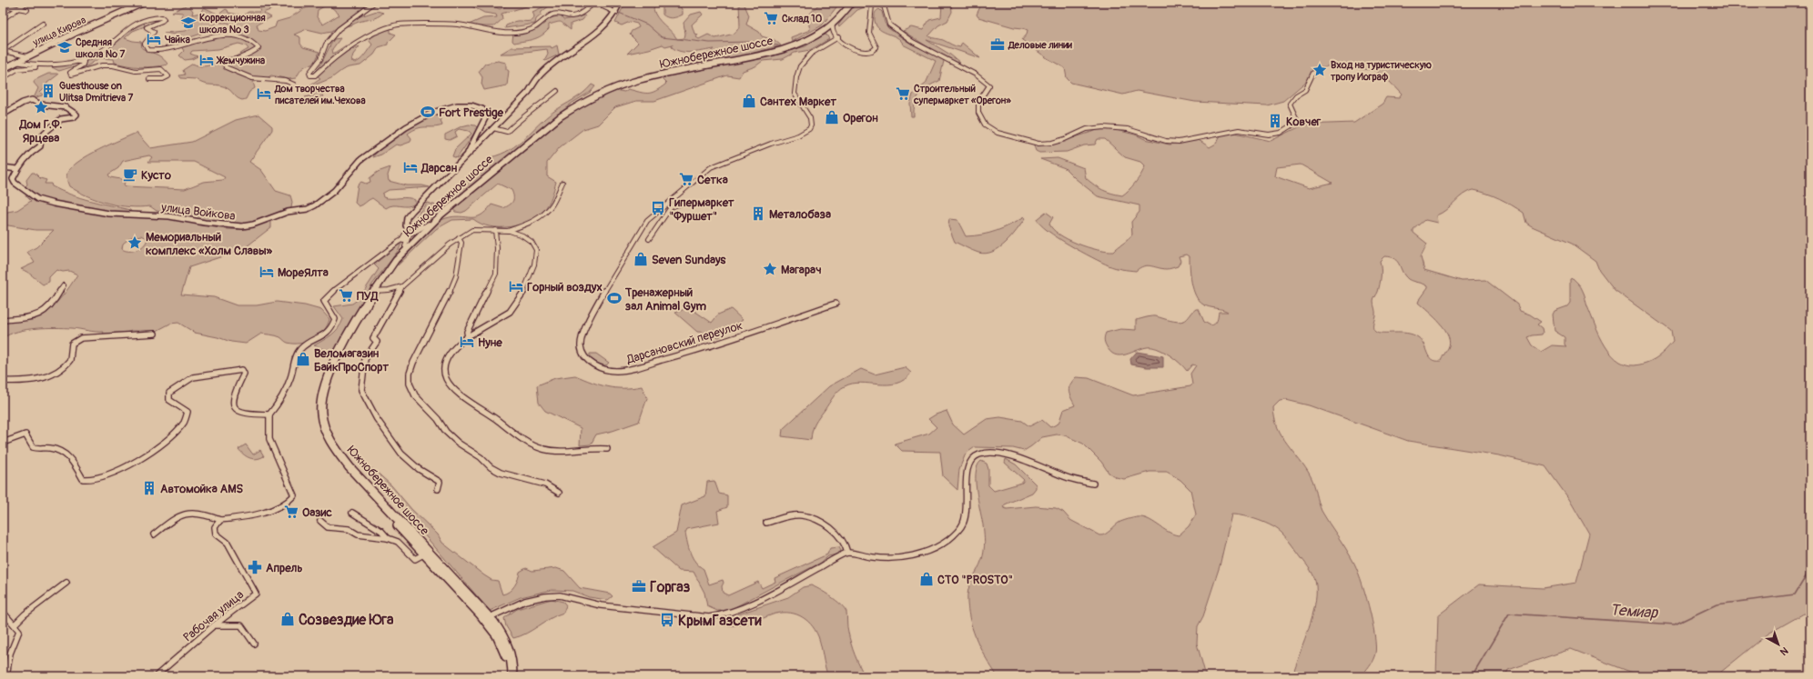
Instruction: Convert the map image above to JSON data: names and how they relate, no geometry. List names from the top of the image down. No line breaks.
{"streets":{"main road":["улица Кирова","Южнобережное шоссе"],"street":["улица Войкова","Дарсановский переулок","Рабочая улица"]},"water":["Темиар"],"places":{"supermarket":["Склад 10","Строительный супермаркет «Орегон»","Сетка","ПУД","Оазис"],"school or university":["Коррекционная школа № 3","Средняя школа № 7"],"hotel":["Чайка","Жемчужина","Дом творчества писателей им.Чехова","Дарсан","МореЯлта","Горный воздух","Нуне"],"office":["Деловые линии","Горгаз"],"place":["Вход на туристическую тропу Иограф","Дом Г.Ф. Ярцева","Мемориальный комплекс «Холм Славы»","Магарач"],"building":["Guesthouse on Ulitsa Dmitrieva 7","Ковчег","Металобаза","Автомойка AMS"],"shop":["Сантех Маркет","Орегон","Seven Sundays","Веломагазин БайкПроСпорт","СТО \"PROSTO\"","Созвездие Юга"],"sports":["Fort Prestige","Тренажерный зал Animal Gym"],"cafe":["Кусто"],"bus stop":["Гипермаркет \"Фуршет\"","КрымГазсети"],"pharmacy":["Апрель"]},"north":"bottom right"}
